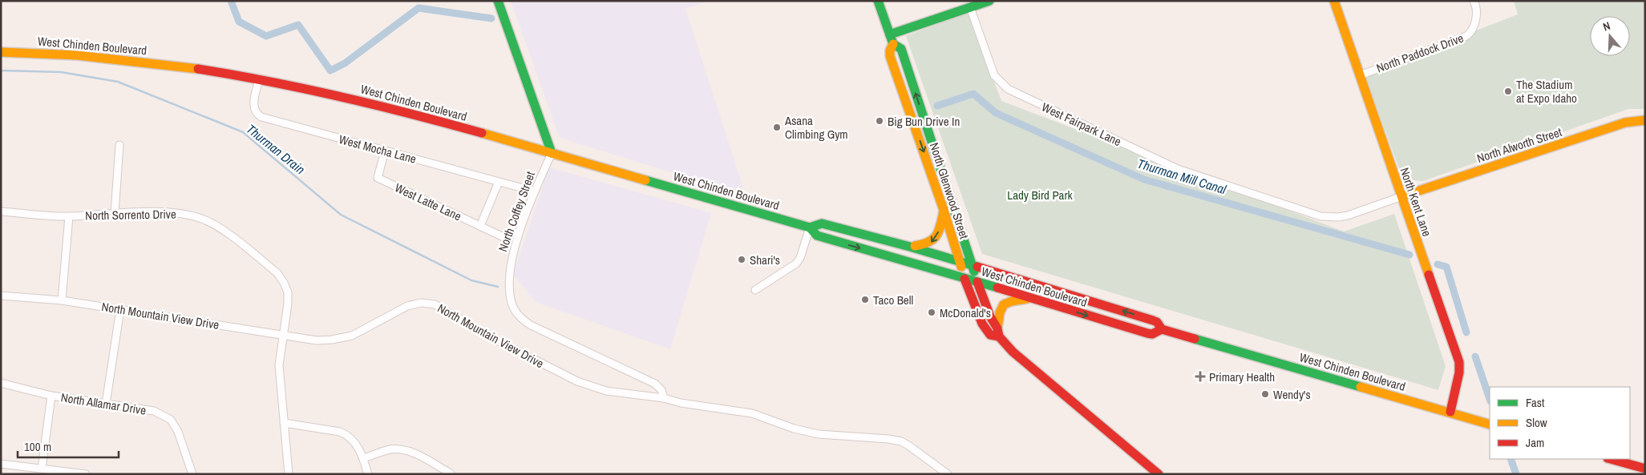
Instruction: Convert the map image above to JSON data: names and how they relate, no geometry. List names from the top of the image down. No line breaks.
{"streets":{"main road":["West Chinden Boulevard","North Alworth Street","North Glenwood Street","North Kent Lane"],"street":["North Paddock Drive","West Fairpark Lane","West Mocha Lane","West Latte Lane","North Coffey Street","North Sorrento Drive","North Mountain View Drive","North Allamar Drive"]},"crossings":[["West Chinden Boulevard","West Mocha Lane"],["West Chinden Boulevard","North Glenwood Street"],["West Chinden Boulevard","North Kent Lane"],["West Chinden Boulevard","North Coffey Street"],["North Paddock Drive","North Kent Lane"],["West Fairpark Lane","North Alworth Street"],["West Fairpark Lane","North Kent Lane"],["North Alworth Street","North Kent Lane"],["West Mocha Lane","West Latte Lane"],["West Mocha Lane","North Coffey Street"],["North Coffey Street","North Mountain View Drive"],["North Sorrento Drive","North Mountain View Drive"]],"water":["Thurman Drain","Thurman Mill Canal"],"parks":["Lady Bird Park"],"places":{"other":["The Stadium at Expo Idaho","Big Bun Drive In","Asana Climbing Gym","Shari's","Taco Bell","McDonald's","Wendy's"],"health":["Primary Health"]},"legend":["Fast","Slow","Jam"],"scale_bar":"100 m","north":"top"}
